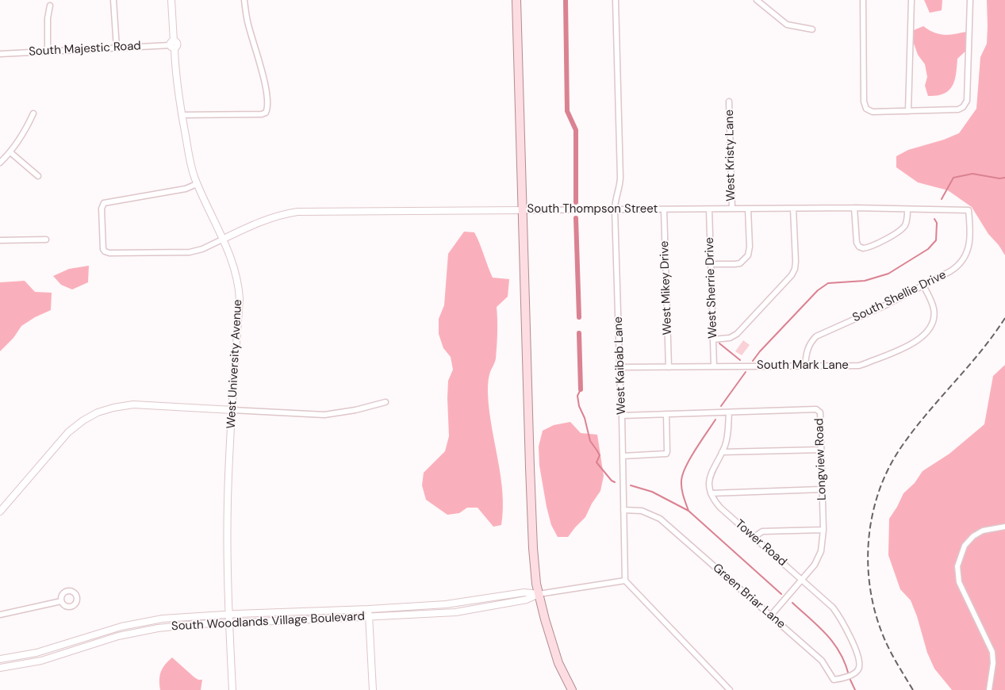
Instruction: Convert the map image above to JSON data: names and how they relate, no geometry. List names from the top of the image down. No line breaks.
{"streets":{"street":["South Majestic Road","West Kristy Lane","South Thompson Street","West Mikey Drive","West Sherrie Drive","South Shellie Drive","West University Avenue","West Kaibab Lane","South Mark Lane","Longview Road","Tower Road","Green Briar Lane","South Woodlands Village Boulevard"]},"crossings":[["South Majestic Road","West University Avenue"],["West Kristy Lane","South Thompson Street"],["South Thompson Street","West Mikey Drive"],["South Thompson Street","West Sherrie Drive"],["South Thompson Street","South Shellie Drive"],["South Thompson Street","West University Avenue"],["South Thompson Street","West Kaibab Lane"],["West Mikey Drive","South Mark Lane"],["West Sherrie Drive","South Mark Lane"],["South Shellie Drive","South Mark Lane"],["West University Avenue","South Woodlands Village Boulevard"],["West Kaibab Lane","South Mark Lane"],["West Kaibab Lane","Longview Road"],["West Kaibab Lane","Green Briar Lane"],["West Kaibab Lane","South Woodlands Village Boulevard"],["Longview Road","Tower Road"],["Longview Road","Green Briar Lane"],["Tower Road","Green Briar Lane"]]}
